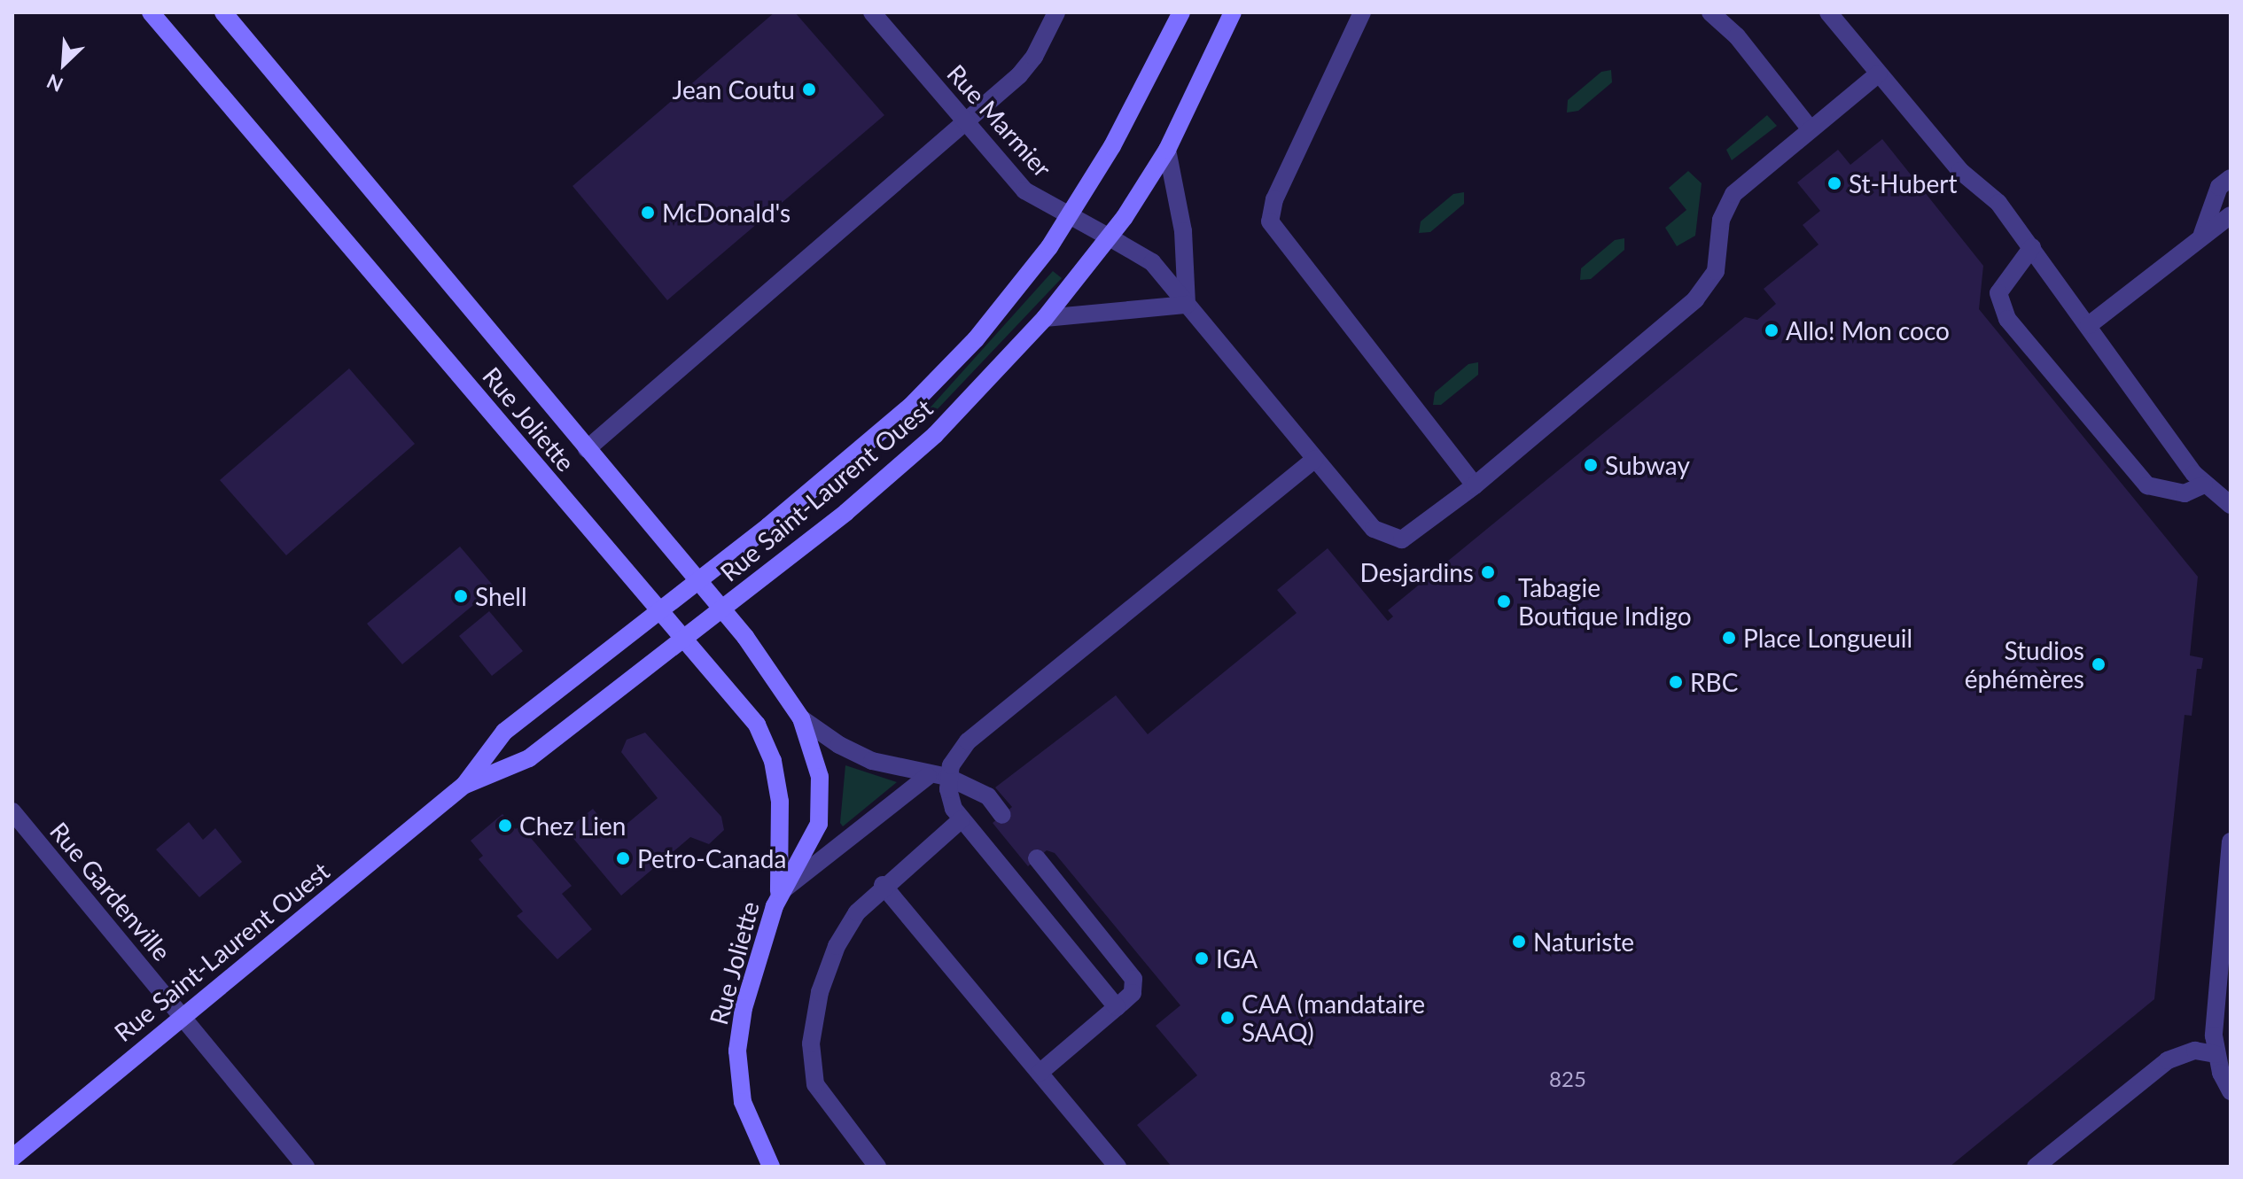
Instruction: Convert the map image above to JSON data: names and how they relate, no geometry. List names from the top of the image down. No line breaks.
{"streets":{"street":["Rue Marmier","Rue Joliette","Rue Saint-Laurent Ouest","Rue Gardenville"]},"crossings":[["Rue Marmier","Rue Saint-Laurent Ouest"],["Rue Joliette","Rue Saint-Laurent Ouest"],["Rue Saint-Laurent Ouest","Rue Gardenville"]],"places":["Jean Coutu","St-Hubert","McDonald's","Allo! Mon coco","Subway","Desjardins","Shell","Tabagie Boutique Indigo","Place Longueuil","Studios éphémères","RBC","Chez Lien","Petro-Canada","Naturiste","IGA","CAA (mandataire SAAQ)"],"house_numbers":["825"],"north":"bottom left"}
